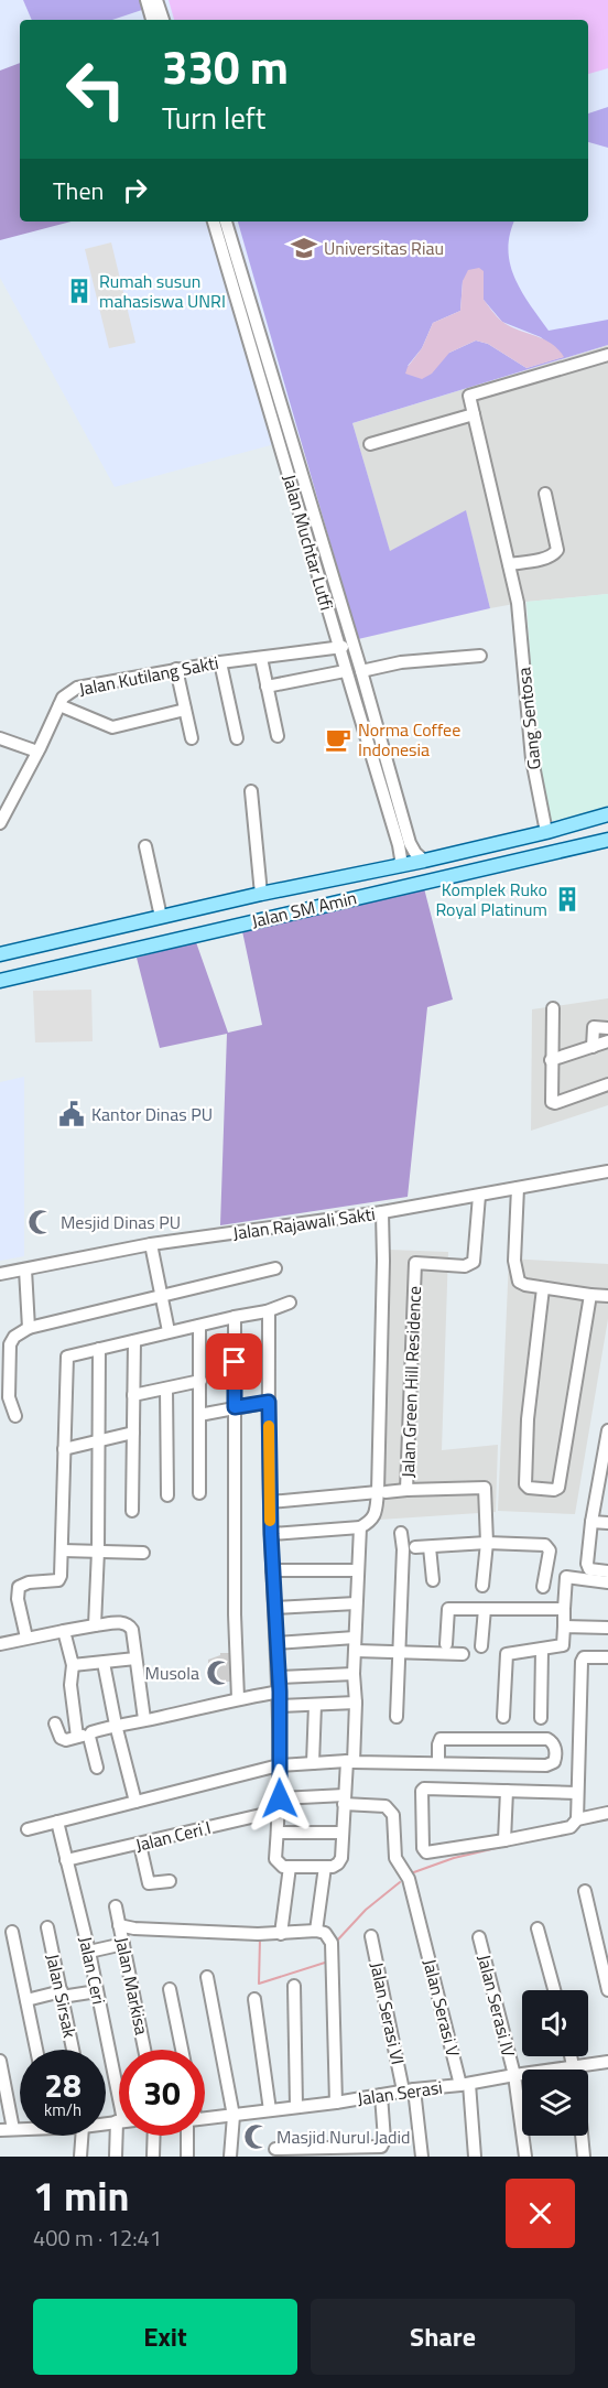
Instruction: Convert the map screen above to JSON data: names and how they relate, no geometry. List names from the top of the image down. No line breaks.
{"streets":{"main road":["Jalan SM Amin"],"street":["Jalan Muchtar Lutfi","Jalan Kutilang Sakti","Gang Sentosa","Jalan Rajawali Sakti","Jalan Green Hill Residence","Jalan Ceri I","Jalan Ceri","Jalan Markisa","Jalan Sirsak","Jalan Serasi IV","Jalan Serasi V","Jalan Serasi VI","Jalan Serasi"]},"crossings":[["Jalan Muchtar Lutfi","Jalan Kutilang Sakti"],["Jalan Muchtar Lutfi","Jalan SM Amin"],["Gang Sentosa","Jalan SM Amin"],["Jalan Rajawali Sakti","Jalan Green Hill Residence"],["Jalan Ceri I","Jalan Ceri"],["Jalan Ceri I","Jalan Serasi V"],["Jalan Serasi IV","Jalan Serasi"],["Jalan Serasi V","Jalan Serasi"],["Jalan Serasi VI","Jalan Serasi"]],"places":{"school or university":["Universitas Riau"],"building":["Rumah susun mahasiswa UNRI","Komplek Ruko Royal Platinum"],"cafe":["Norma Coffee Indonesia"],"public building":["Kantor Dinas PU"],"mosque":["Mesjid Dinas PU","Musola","Masjid Nurul Jadid"]},"page":{"turn":["330 m","Turn left"],"then":"Then","speed":"28 km/h","limit":"30","heading":["1 min","400 m · 12:41"],"buttons":["Exit","Share"]}}
